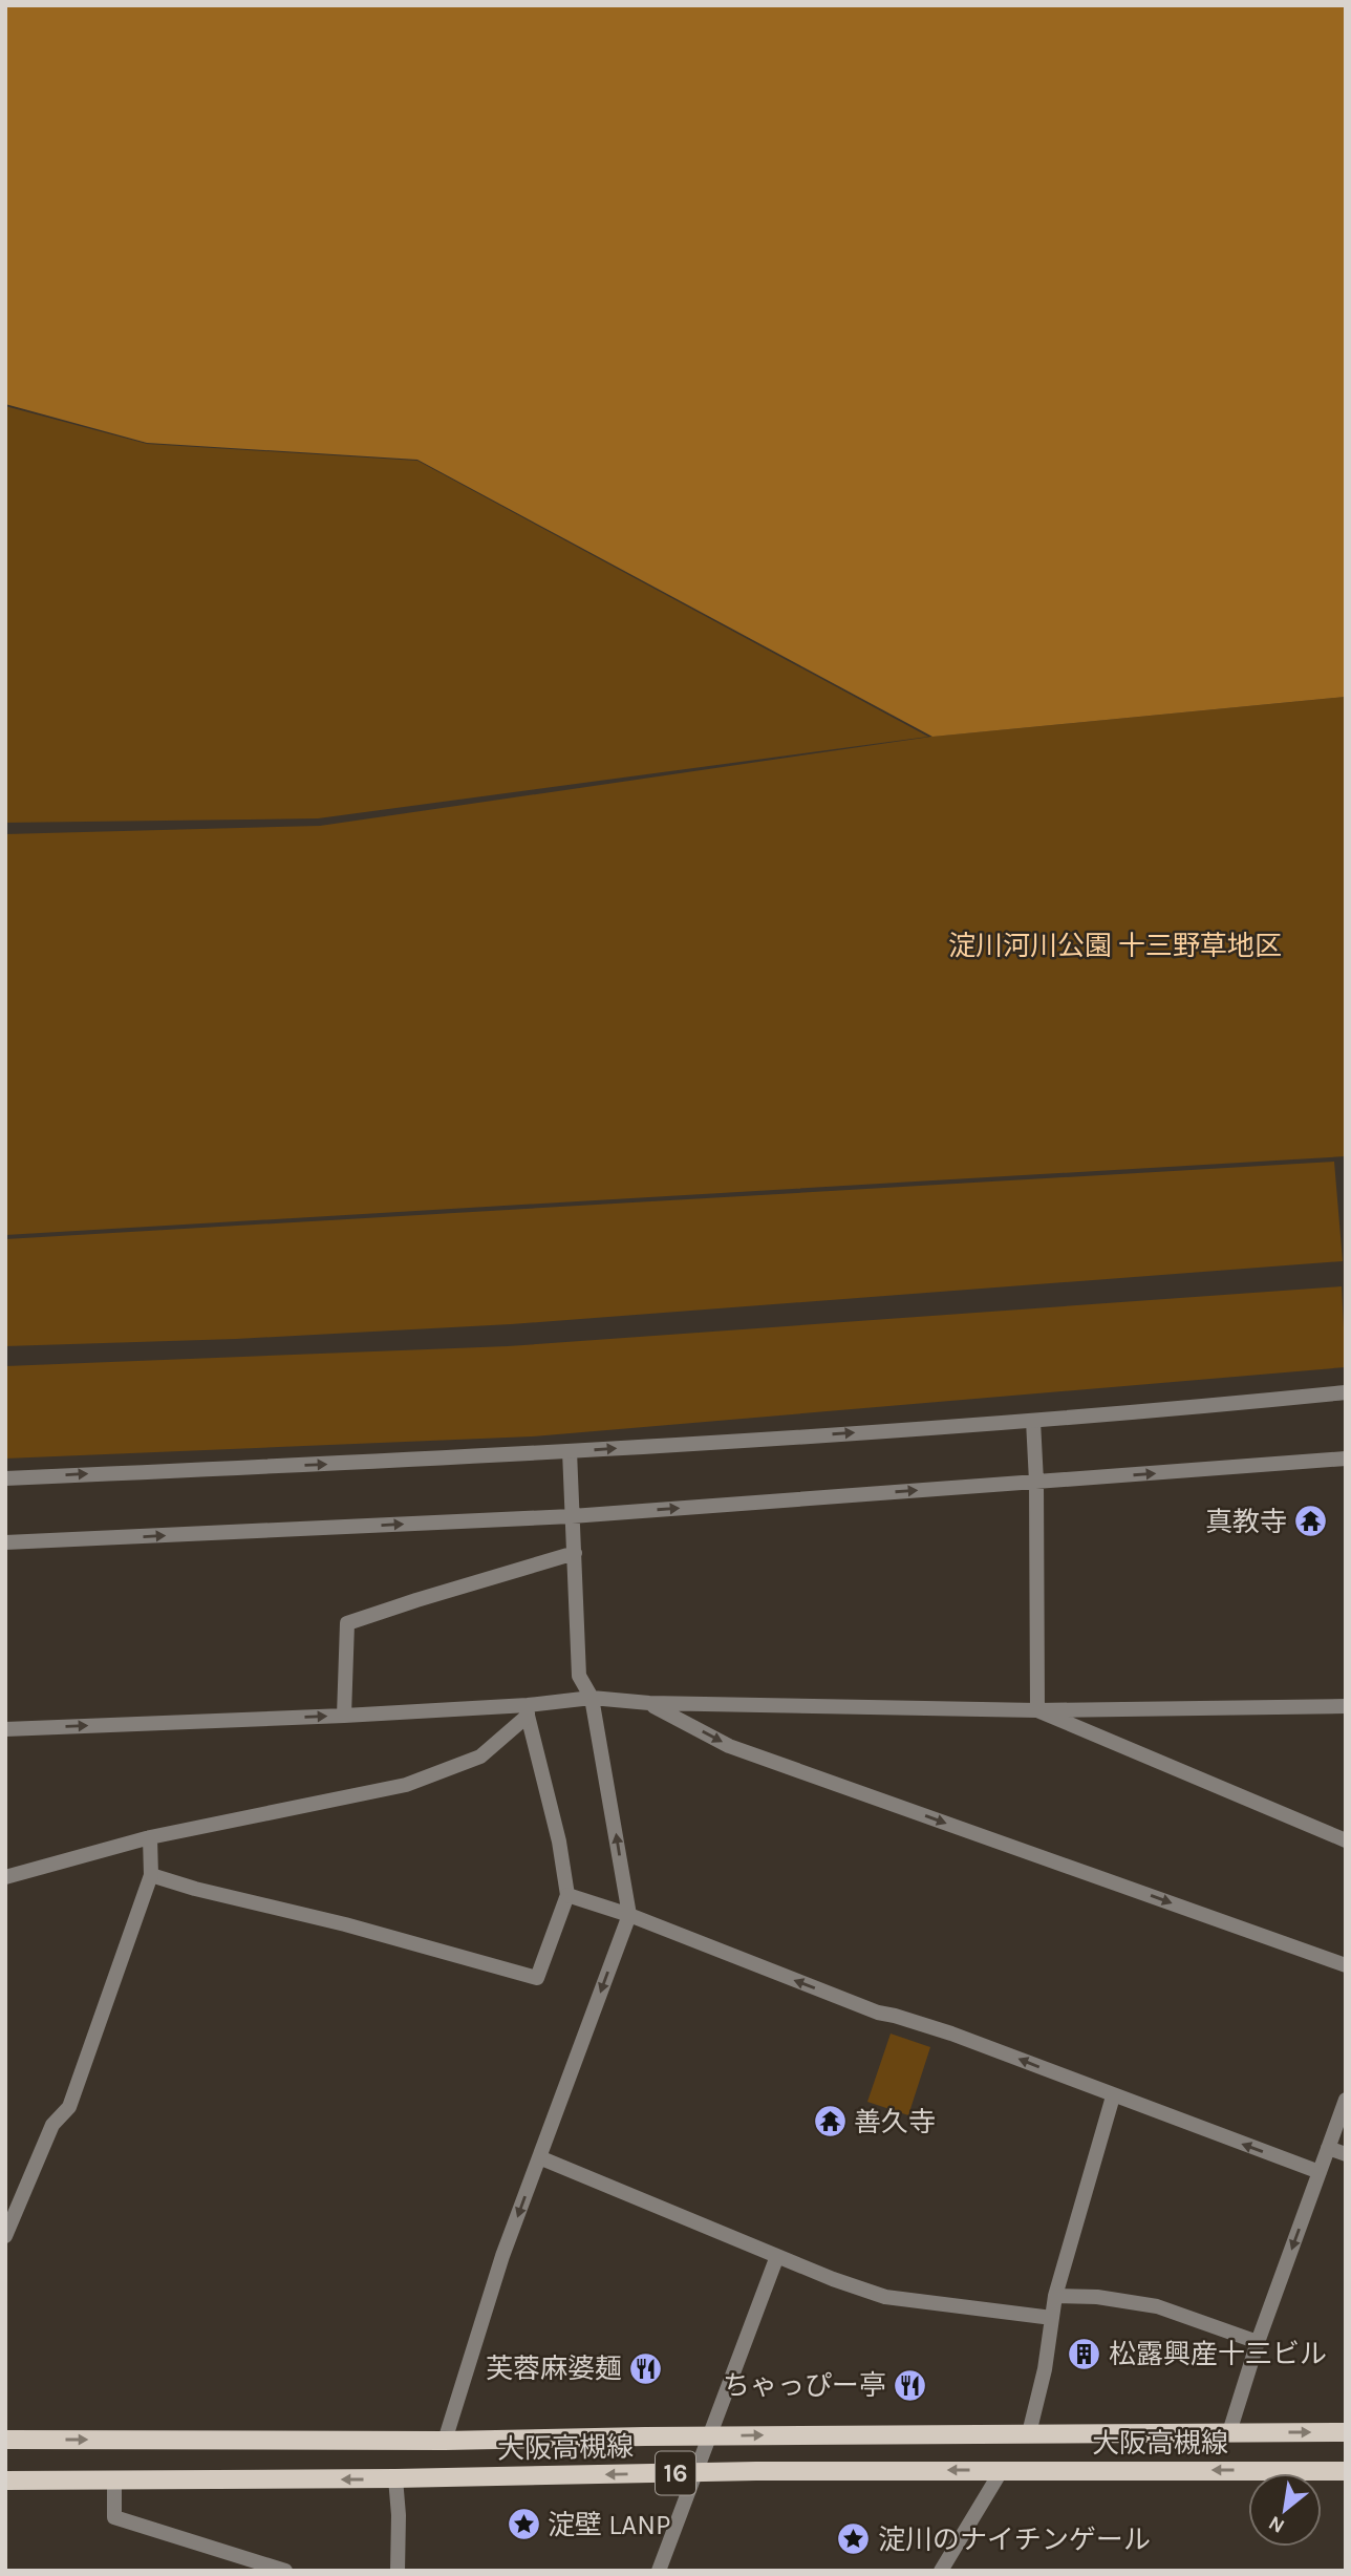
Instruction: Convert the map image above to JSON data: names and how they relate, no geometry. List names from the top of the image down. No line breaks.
{"streets":{"main road":["大阪高槻線","16"]},"parks":["淀川河川公園 十三野草地区"],"places":{"temple":["真教寺","善久寺"],"building":["松露興産十三ビル"],"restaurant":["芙蓉麻婆麺","ちゃっぴー亭"],"place":["淀壁 LANP","淀川のナイチンゲール"]},"north":"bottom left"}
